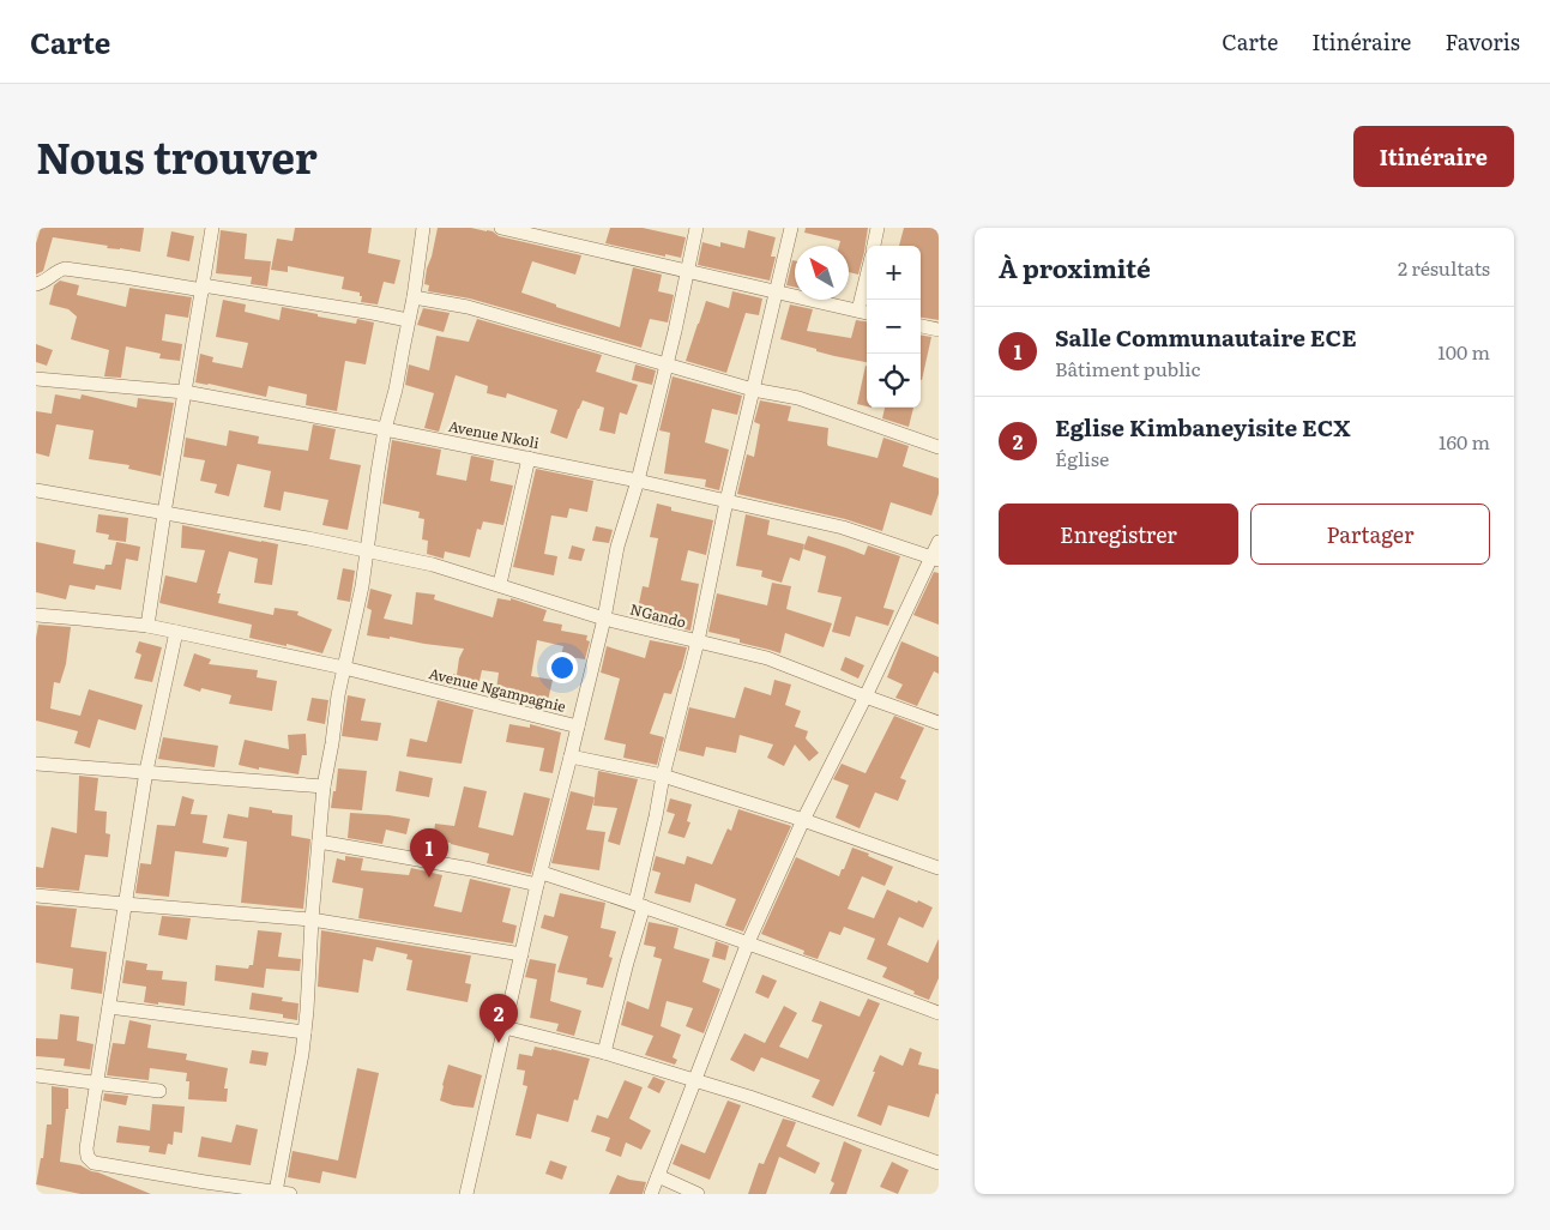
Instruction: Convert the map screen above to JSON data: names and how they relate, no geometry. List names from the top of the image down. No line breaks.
{"streets":{"street":["Avenue Nkoli","NGando","Avenue Ngampagnie"]},"north":"top left","page":{"header":"Carte","nav":["Carte","Itinéraire","Favoris"],"title":"Nous trouver","buttons":["Itinéraire",["Enregistrer","Partager"]],"heading":["À proximité","2 résultats"],"map_buttons":["+","−"],"list":[{"mark":"1","name":"Salle Communautaire ECE","note":"Bâtiment public","value":"100 m"},{"mark":"2","name":"Eglise Kimbaneyisite ECX","note":"Église","value":"160 m"}],"pins":["1","2"]}}
